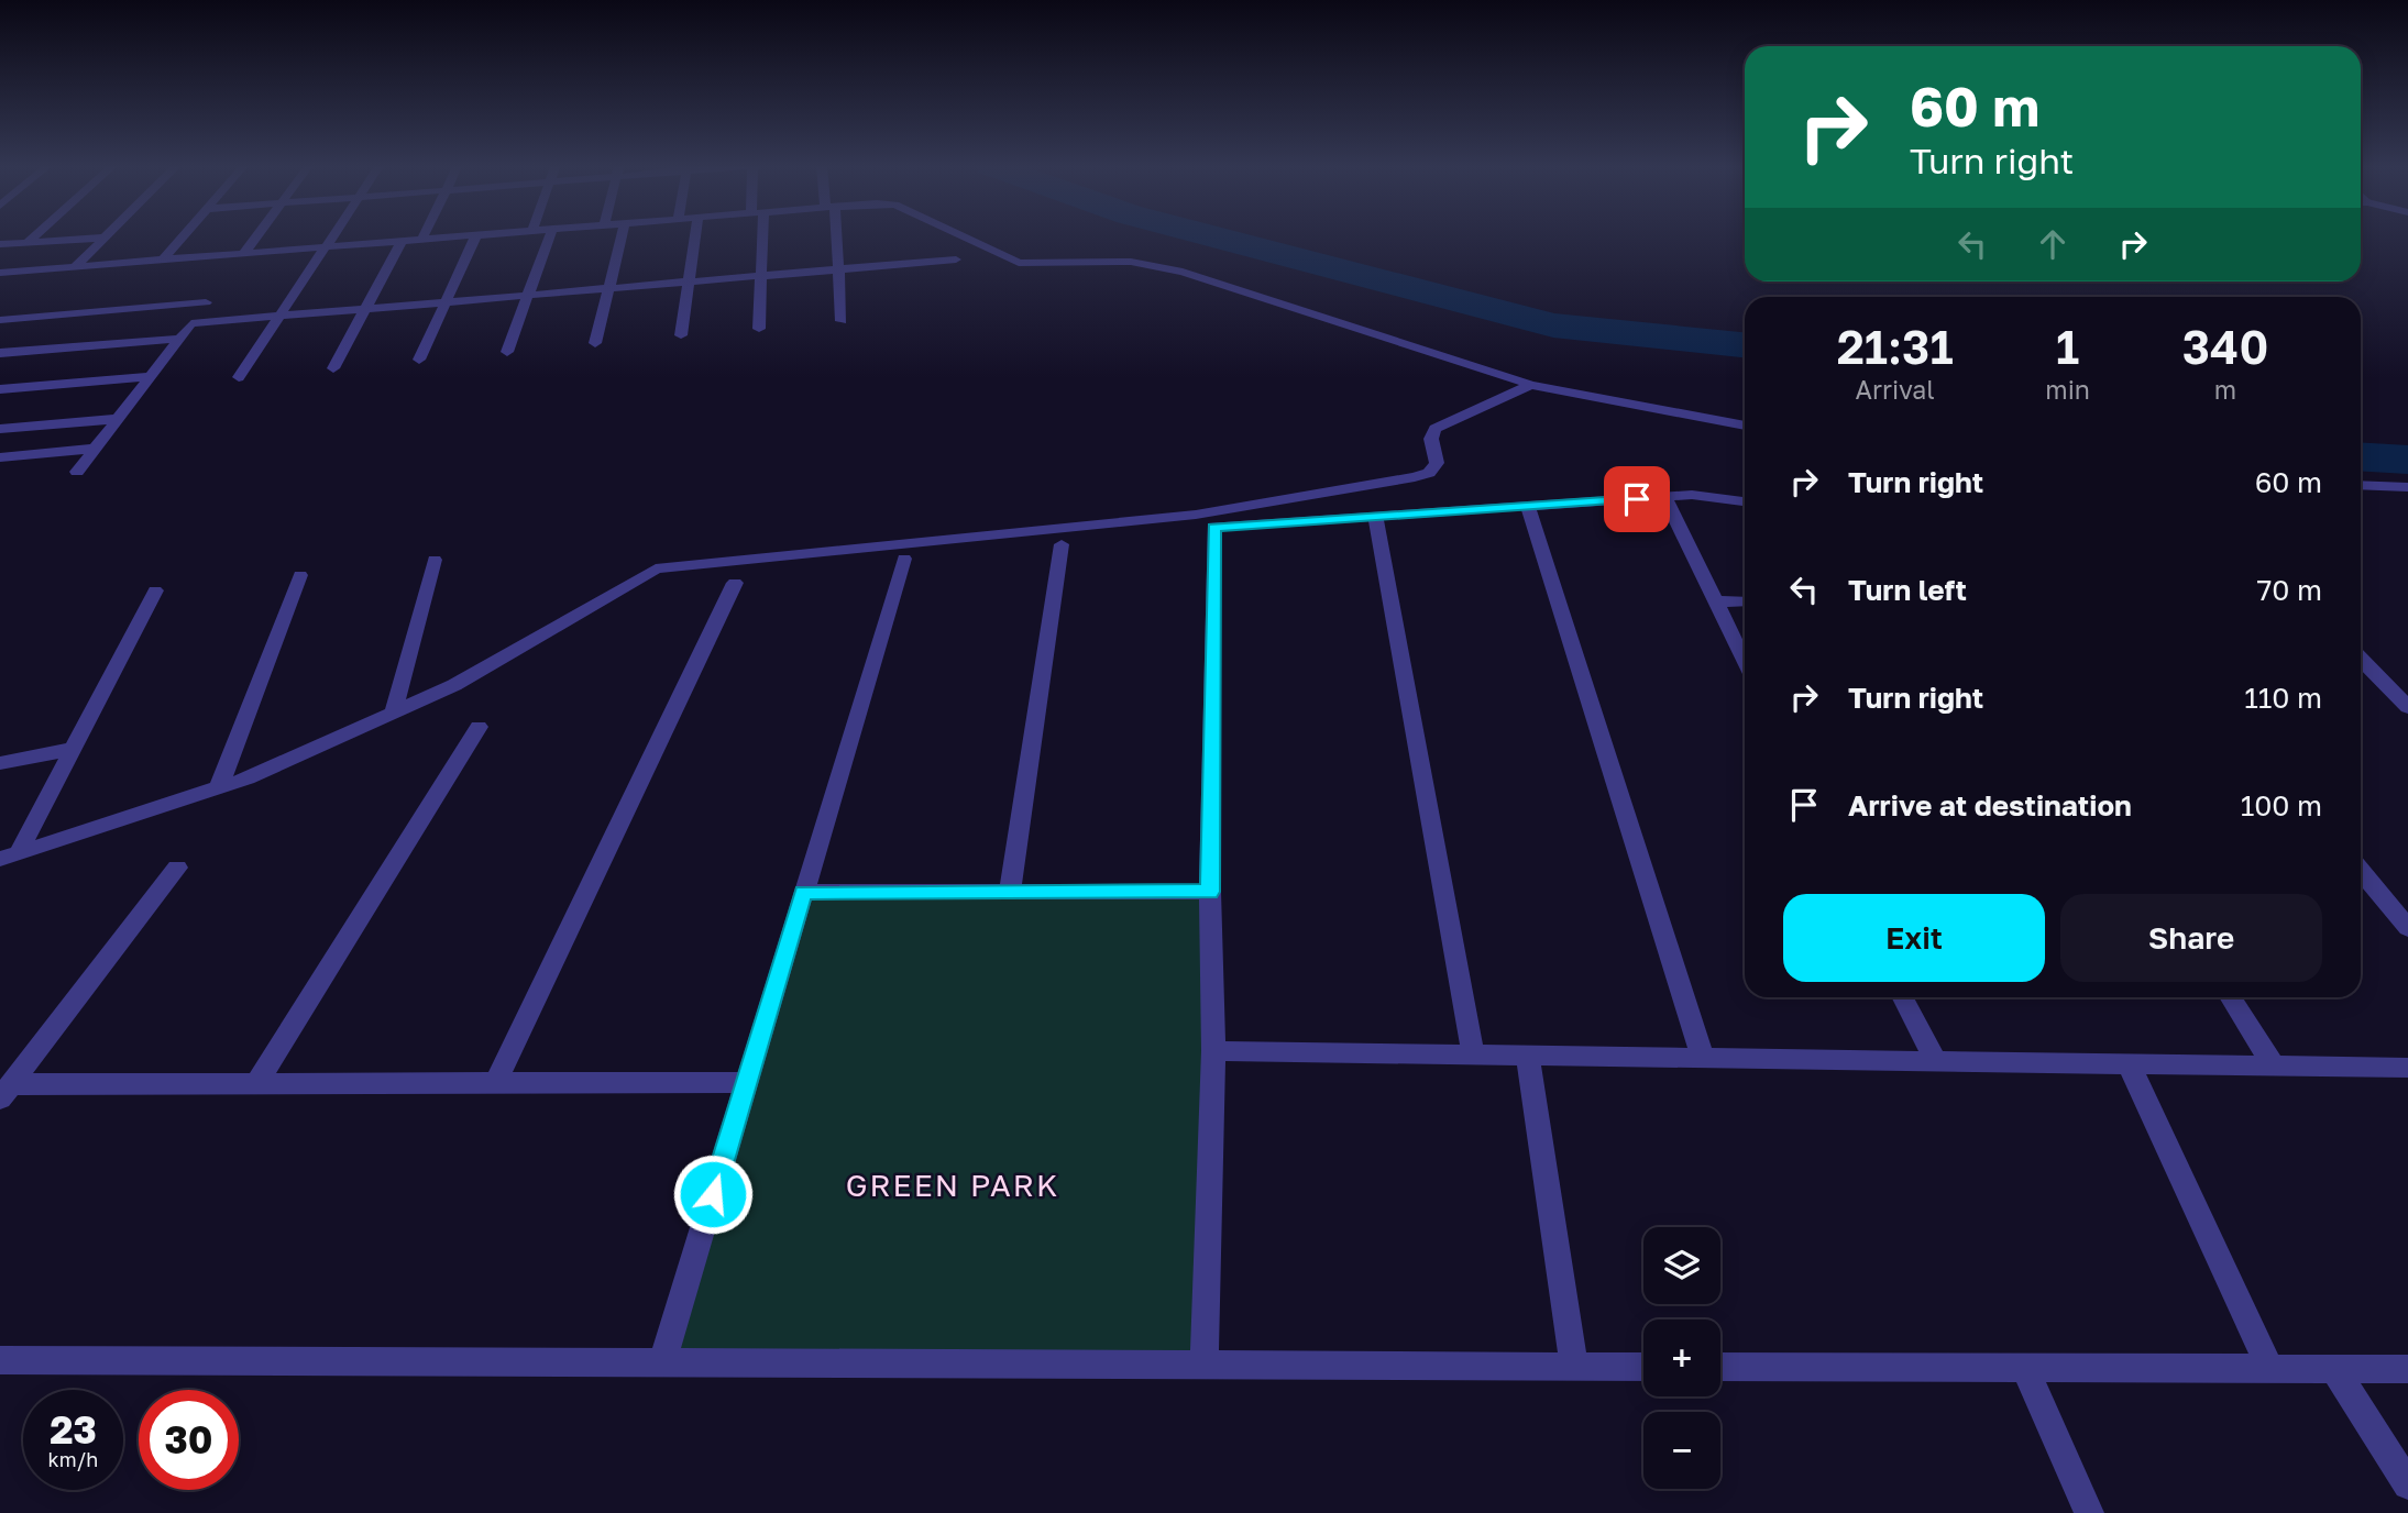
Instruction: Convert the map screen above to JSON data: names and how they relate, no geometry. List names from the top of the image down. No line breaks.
{"districts":["GREEN PARK"],"page":{"turn":["60 m","Turn right"],"eta":["21:31","Arrival","1","min","340","m"],"list":[{"name":"Turn right","value":"60 m"},{"name":"Turn left","value":"70 m"},{"name":"Turn right","value":"110 m"},{"name":"Arrive at destination","value":"100 m"}],"buttons":["Exit","Share"],"map_buttons":["+","−"],"speed":"23 km/h","limit":"30"}}
